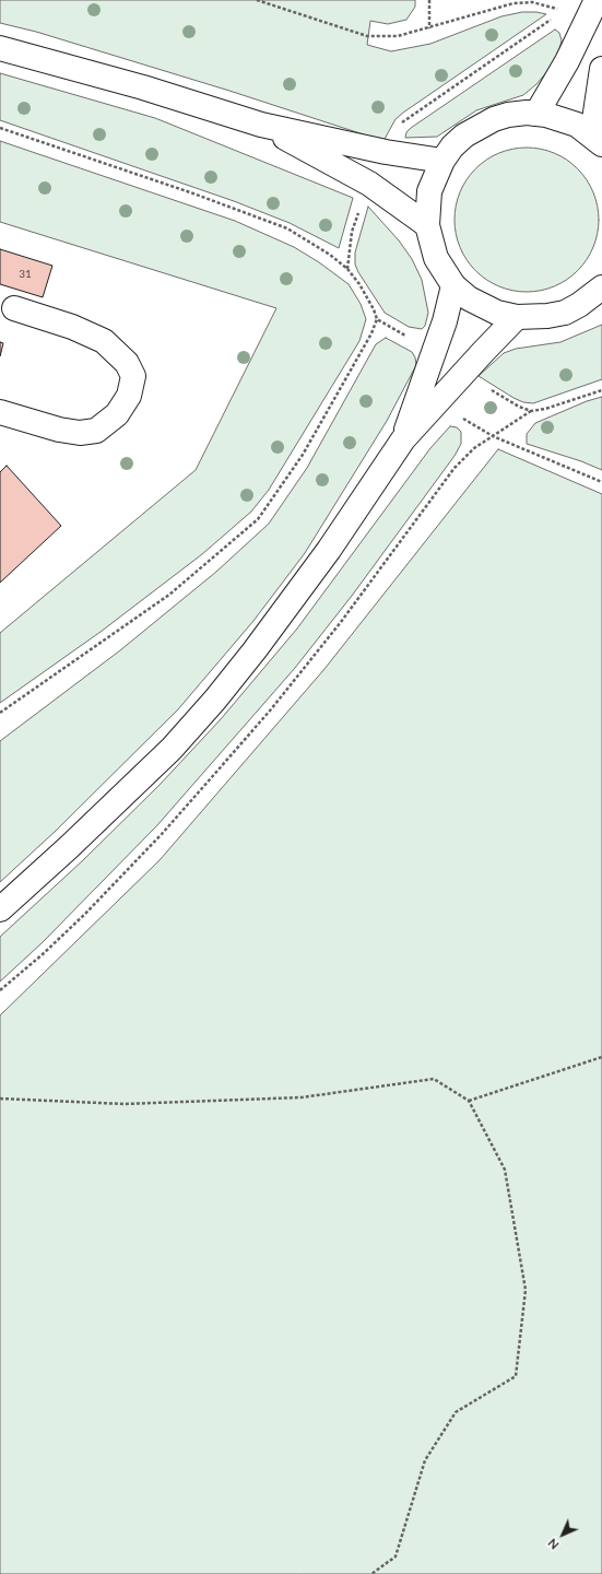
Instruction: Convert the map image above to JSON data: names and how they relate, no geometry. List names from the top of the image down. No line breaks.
{"house_numbers":["31"],"north":"bottom left"}
